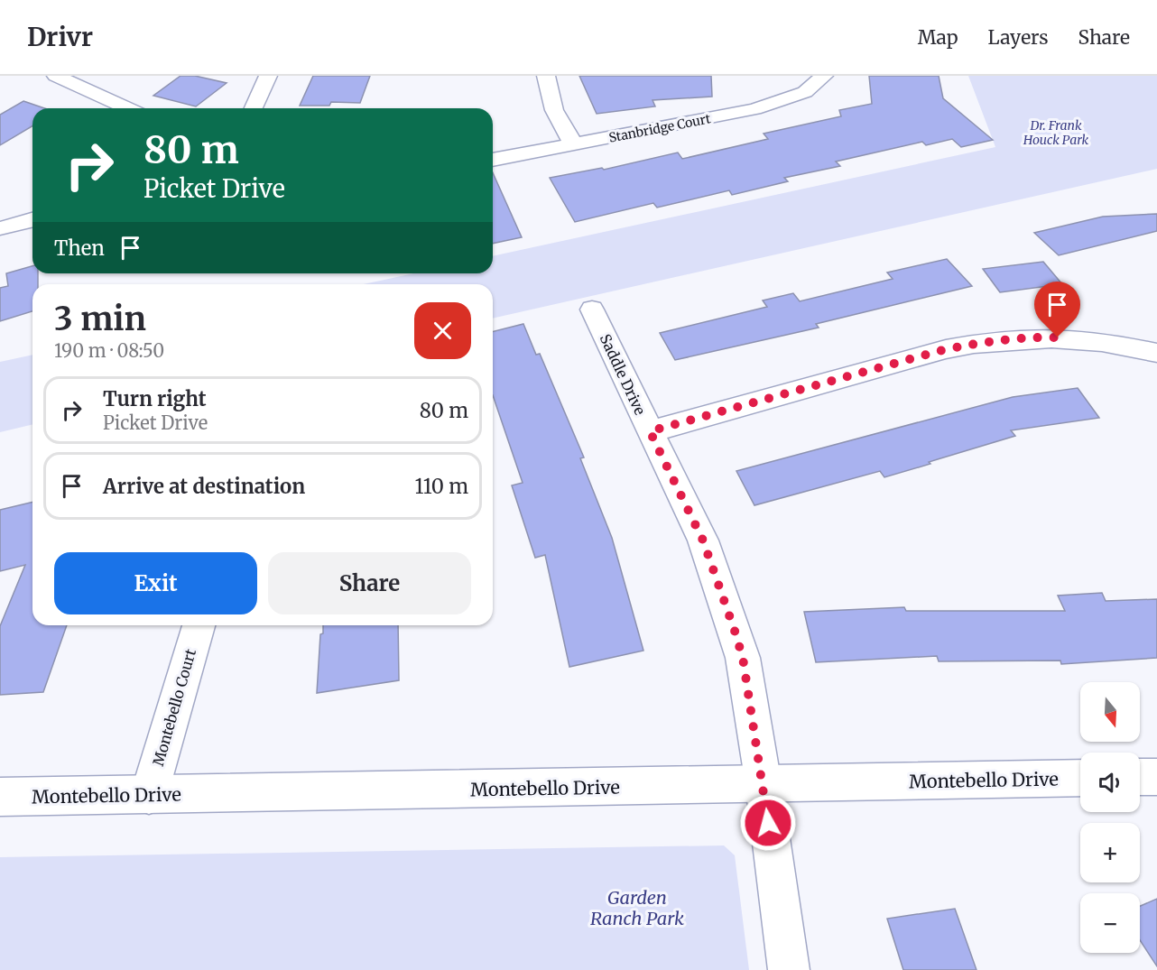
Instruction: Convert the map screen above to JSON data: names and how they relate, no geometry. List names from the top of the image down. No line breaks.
{"streets":{"street":["Stanbridge Court","Saddle Drive","Montebello Court","Montebello Drive"]},"crossings":[["Saddle Drive","Montebello Drive"],["Montebello Court","Montebello Drive"]],"parks":["Dr. Frank Houck Park","Garden Ranch Park"],"north":"bottom","page":{"header":"Drivr","nav":["Map","Layers","Share"],"turn":["80 m","Picket Drive"],"then":"Then","heading":["3 min","190 m · 08:50"],"list":[{"name":"Turn right","note":"Picket Drive","value":"80 m"},{"name":"Arrive at destination","value":"110 m"}],"buttons":["Exit","Share"],"map_buttons":["+","−"]}}
